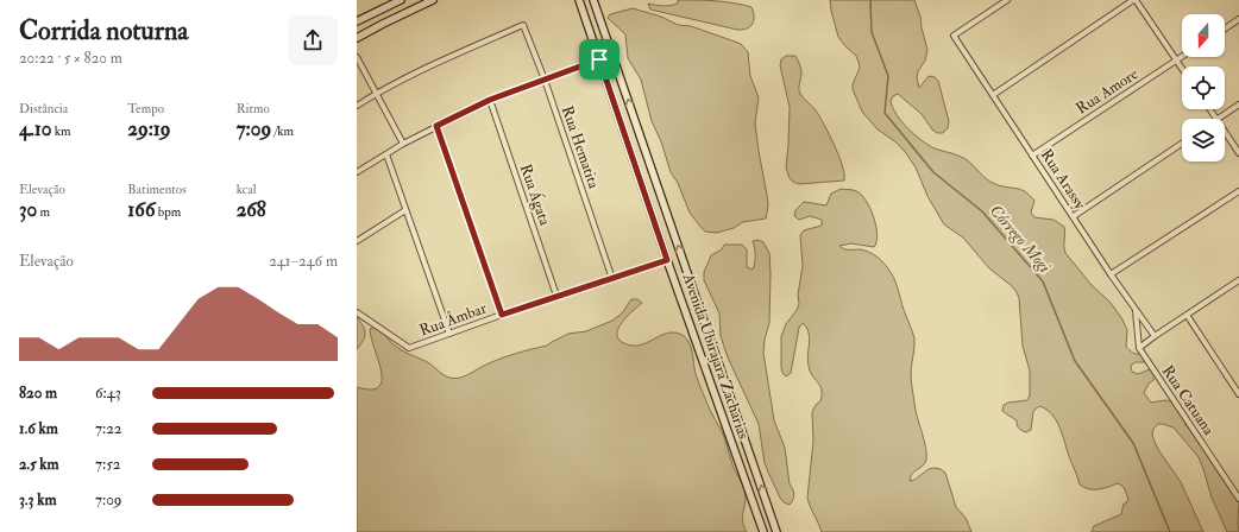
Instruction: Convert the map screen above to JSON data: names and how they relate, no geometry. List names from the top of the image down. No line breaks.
{"streets":{"main road":["Avenida Ubirajara Zacharias"],"street":["Rua Amore","Rua Hematita","Rua Arassy","Rua Ágata","Rua Âmbar","Rua Catuana"]},"crossings":[["Rua Amore","Rua Arassy"],["Rua Hematita","Rua Âmbar"],["Rua Arassy","Rua Catuana"],["Rua Ágata","Rua Âmbar"],["Rua Âmbar","Avenida Ubirajara Zacharias"]],"water":["Córrego Mogi"],"north":"bottom","page":{"heading":["Corrida noturna","20:22 · 5 × 820 m"],"stats":[["Distância","4.10 km"],["Tempo","29:19"],["Ritmo","7:09 /km"],["Elevação","30 m"],["Batimentos","166 bpm"],["kcal","268"]],"chart":["Elevação","241–246 m"],"list":[{"name":"820 m","note":"6:43"},{"name":"1.6 km","note":"7:22"},{"name":"2.5 km","note":"7:52"},{"name":"3.3 km","note":"7:09"}]}}
